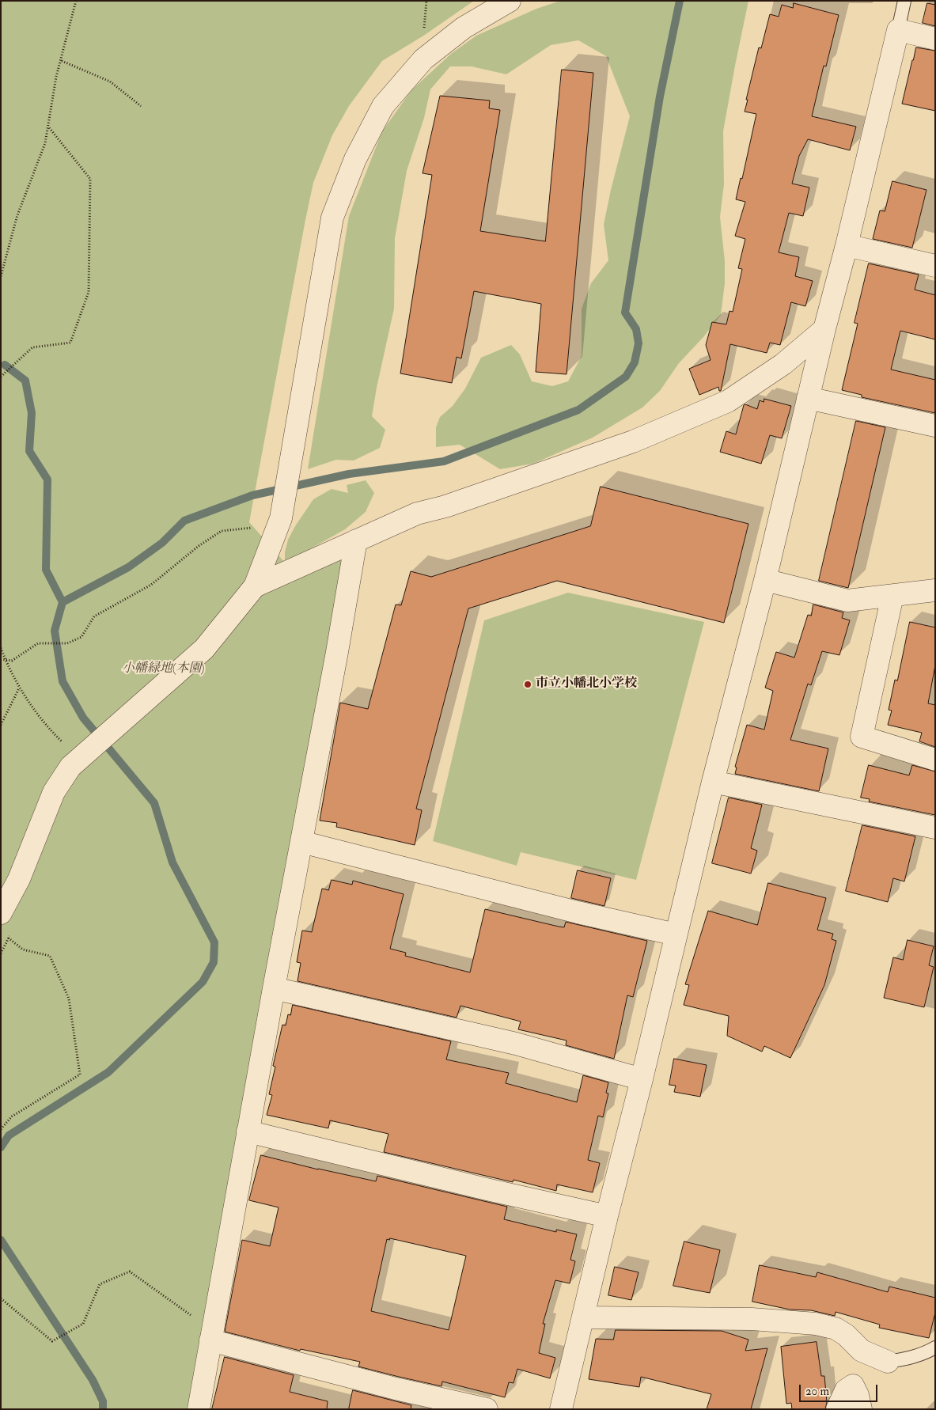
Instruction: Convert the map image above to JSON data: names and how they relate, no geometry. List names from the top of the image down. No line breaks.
{"parks":["小幡緑地(本園)"],"places":["市立小幡北小学校"],"scale_bar":"20 m"}
